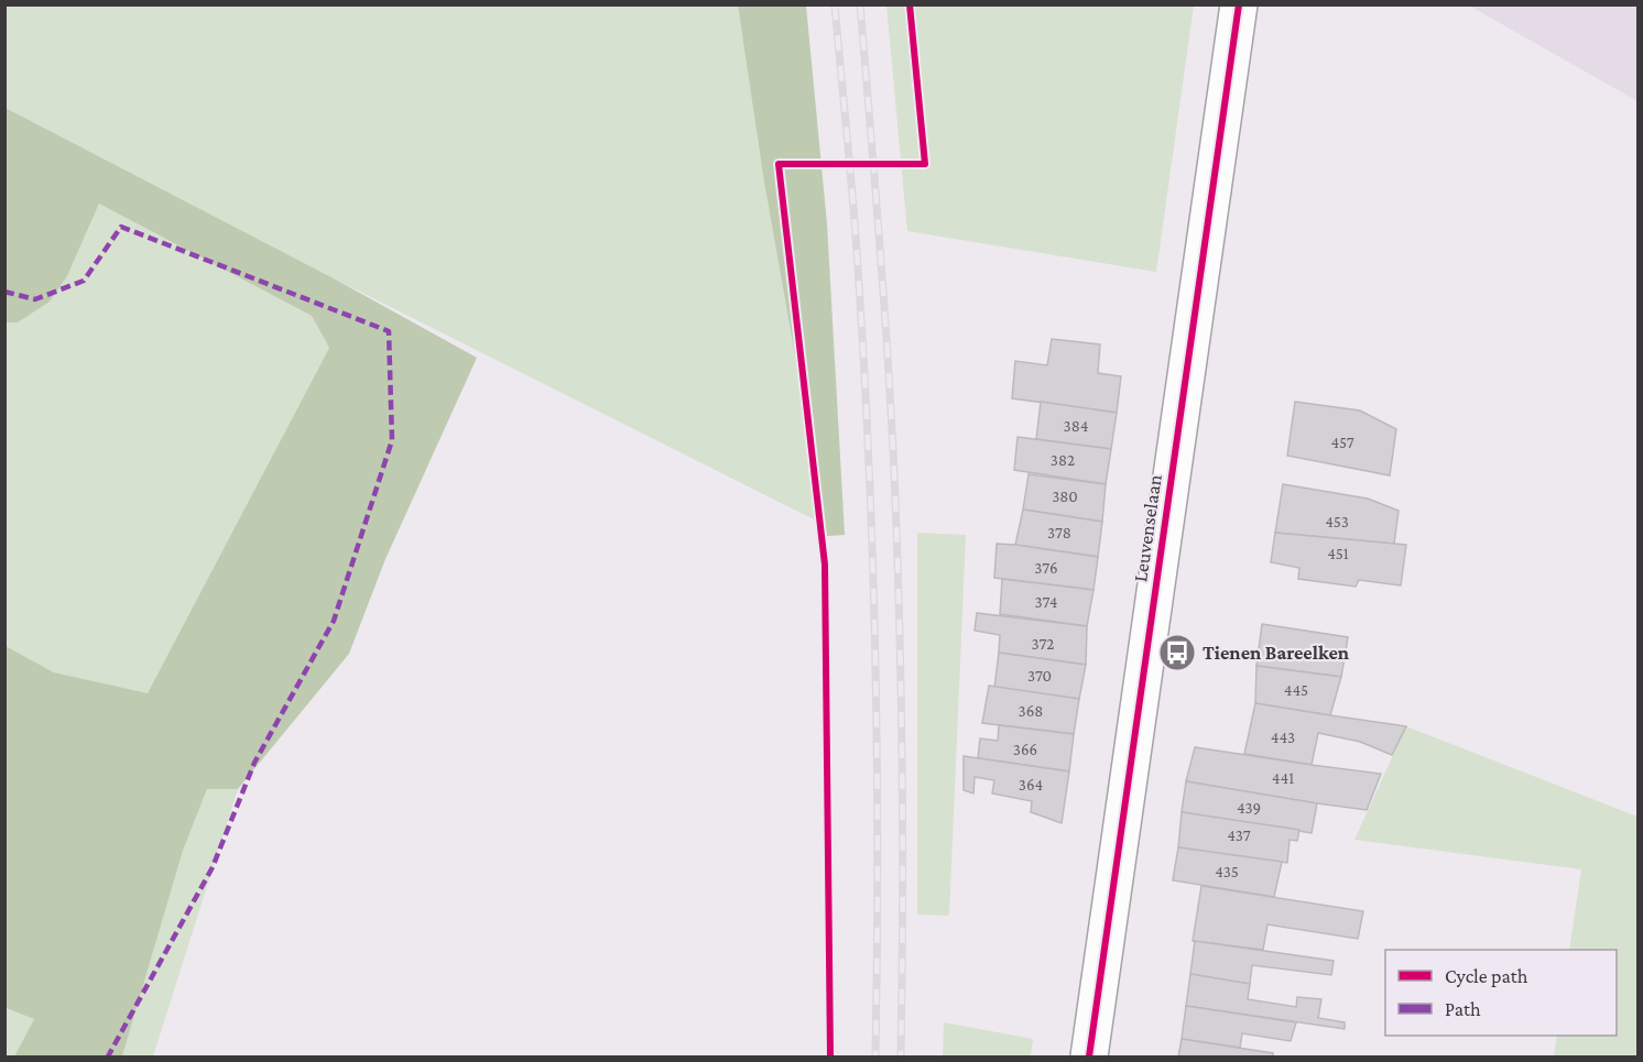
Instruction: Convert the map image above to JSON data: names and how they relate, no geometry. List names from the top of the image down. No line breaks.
{"streets":{"main road":["Leuvenselaan"]},"places":{"bus stop":["Tienen Bareelken"]},"house_numbers":["384","457","382","380","453","378","451","376","374","372","370","445","368","443","366","441","364","439","437","435"],"legend":["Cycle path","Path"]}
